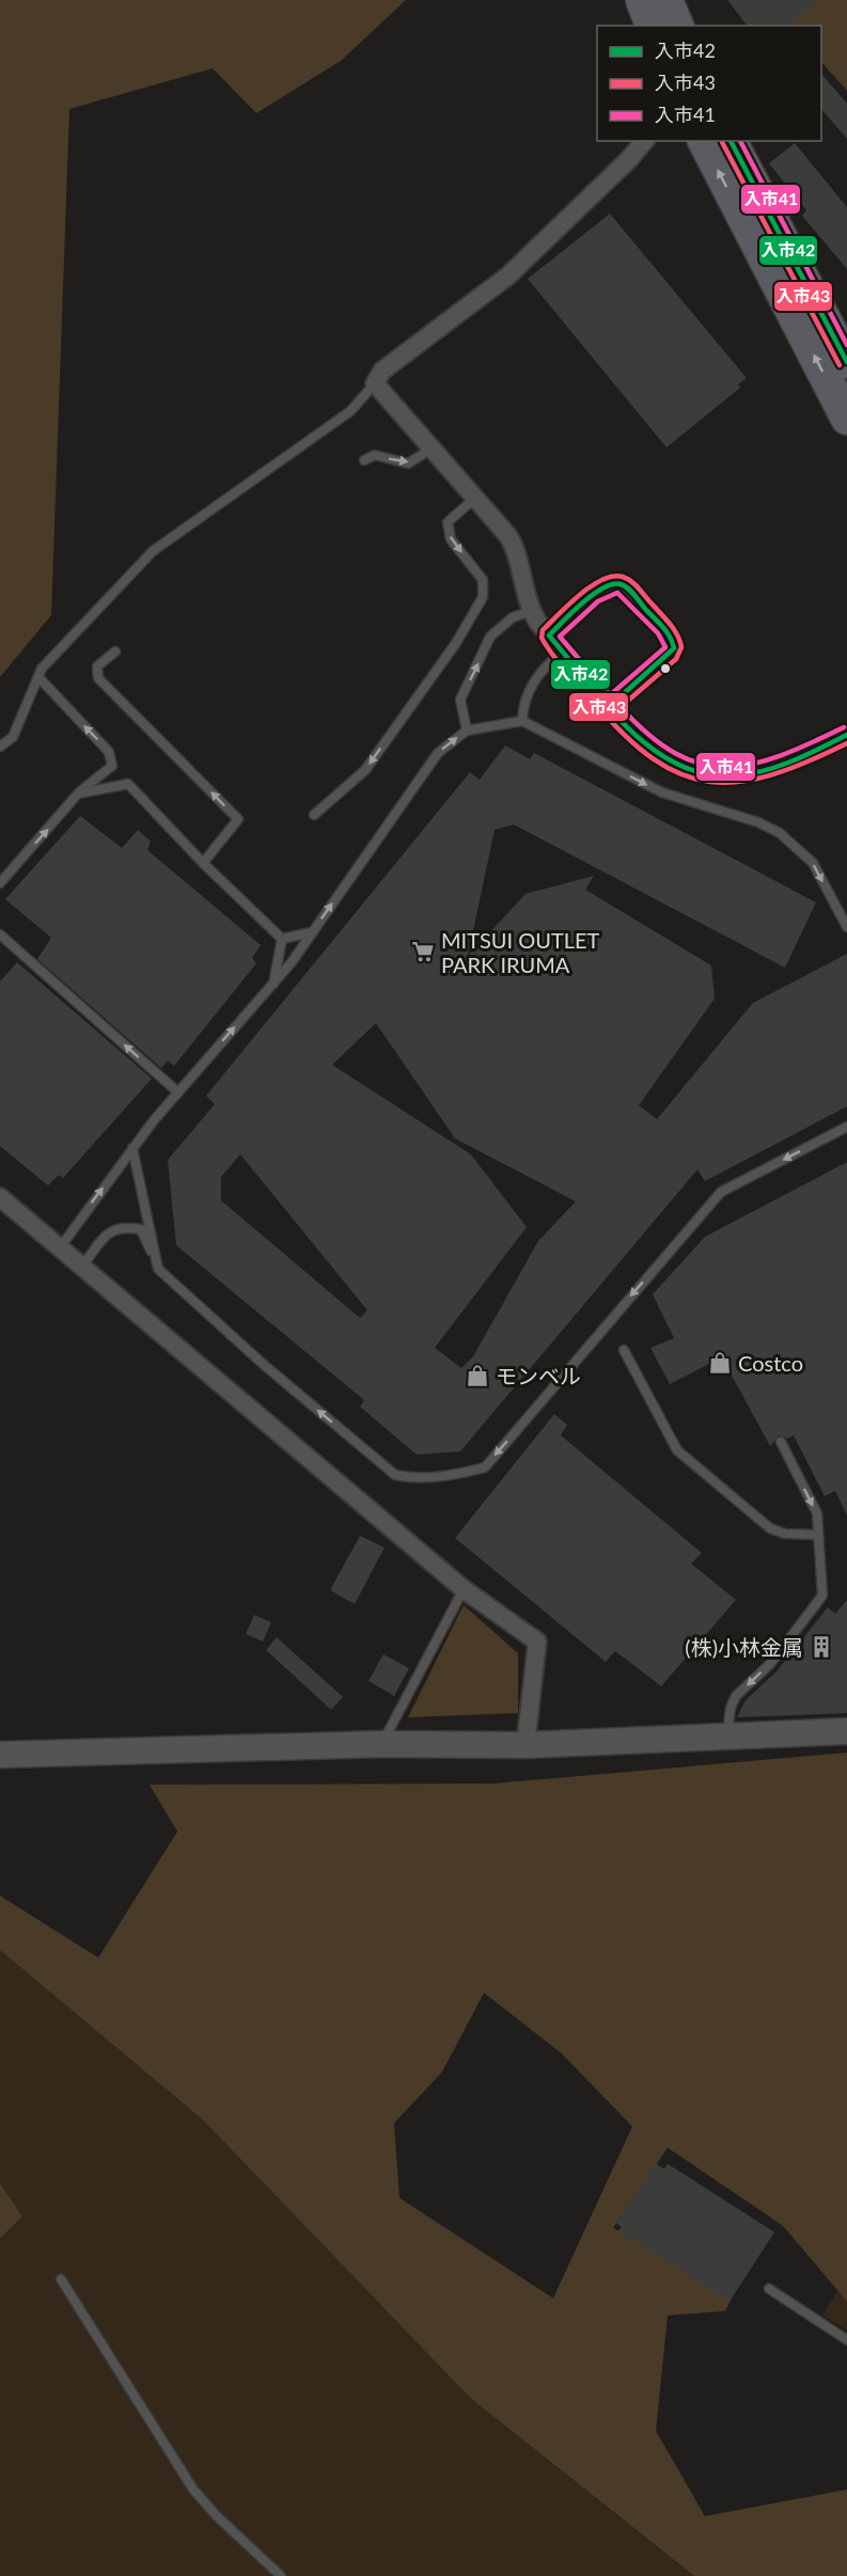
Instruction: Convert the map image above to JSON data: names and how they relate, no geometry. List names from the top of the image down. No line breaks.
{"places":{"supermarket":["MITSUI OUTLET PARK IRUMA"],"shop":["Costco","モンベル"],"building":["(株)小林金属"]},"lines":["transit line 入市42","transit line 入市41","transit line 入市43"],"legend":["入市42","入市43","入市41"]}
